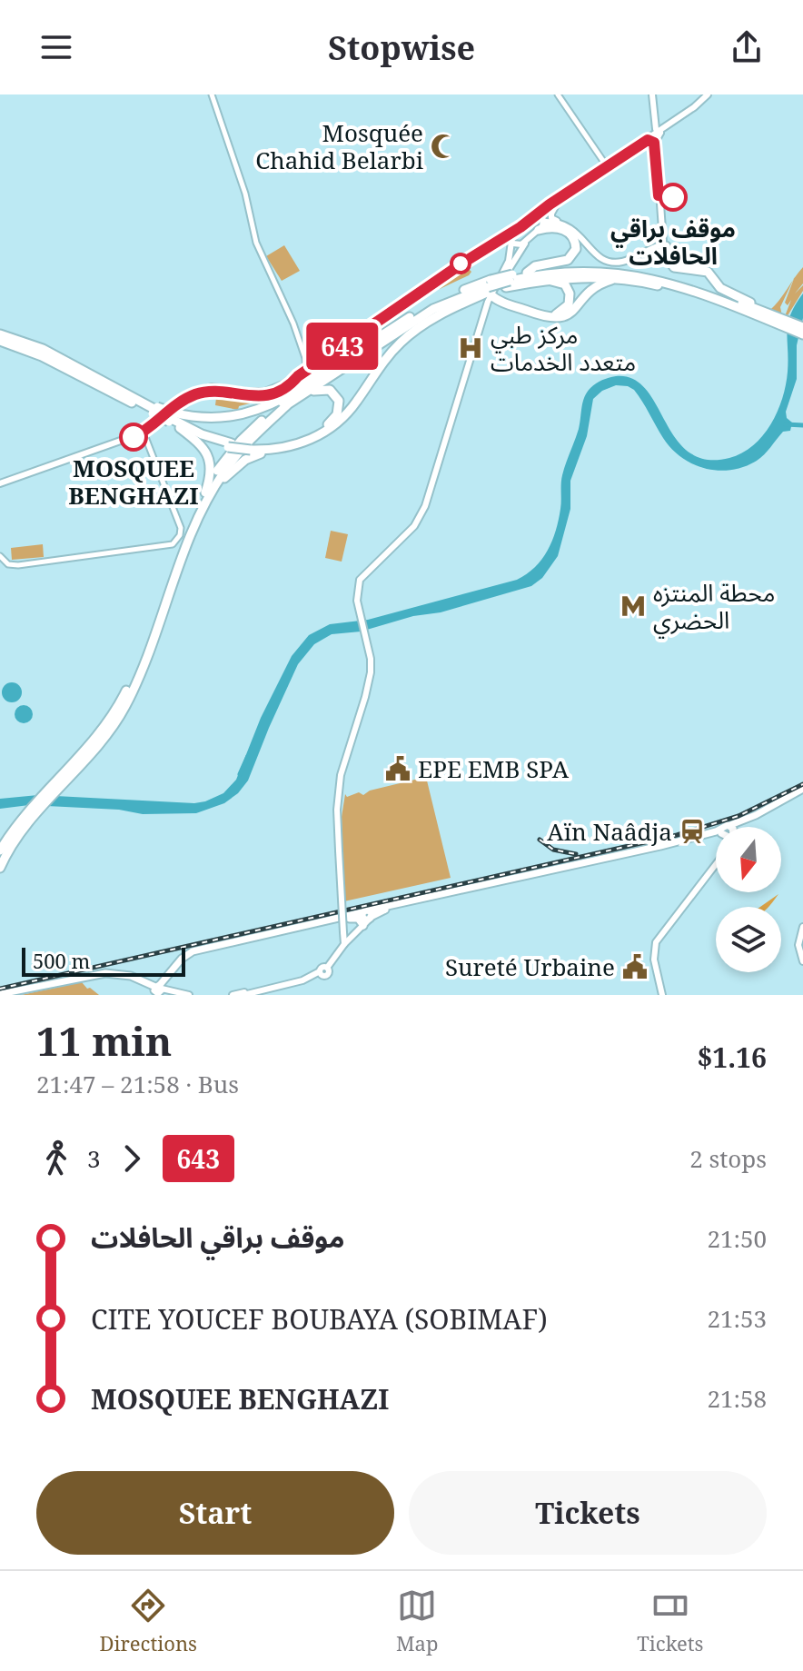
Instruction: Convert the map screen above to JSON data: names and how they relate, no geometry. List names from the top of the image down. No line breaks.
{"places":{"mosque":["Mosquée Chahid Belarbi"],"other":["موقف براقي الحافلات","MOSQUEE BENGHAZI"],"hospital":["مركز طبي متعدد الخدمات"],"metro station":["محطة المنتزه الحضري"],"public building":["EPE EMB SPA","Sureté Urbaine"],"station":["Aïn Naâdja"]},"lines":["bus line 643"],"scale_bar":"500 m","north":"bottom","page":{"header":"Stopwise","on_map":"643","scale":"500 m","heading":["11 min","21:47 – 21:58 · Bus","$1.16"],"legs":["3","643","2 stops"],"list":[{"name":"موقف براقي الحافلات","value":"21:50"},{"name":"CITE YOUCEF BOUBAYA (SOBIMAF)","value":"21:53"},{"name":"MOSQUEE BENGHAZI","value":"21:58"}],"buttons":["Start","Tickets"],"tabs":["Directions","Map","Tickets"]}}
